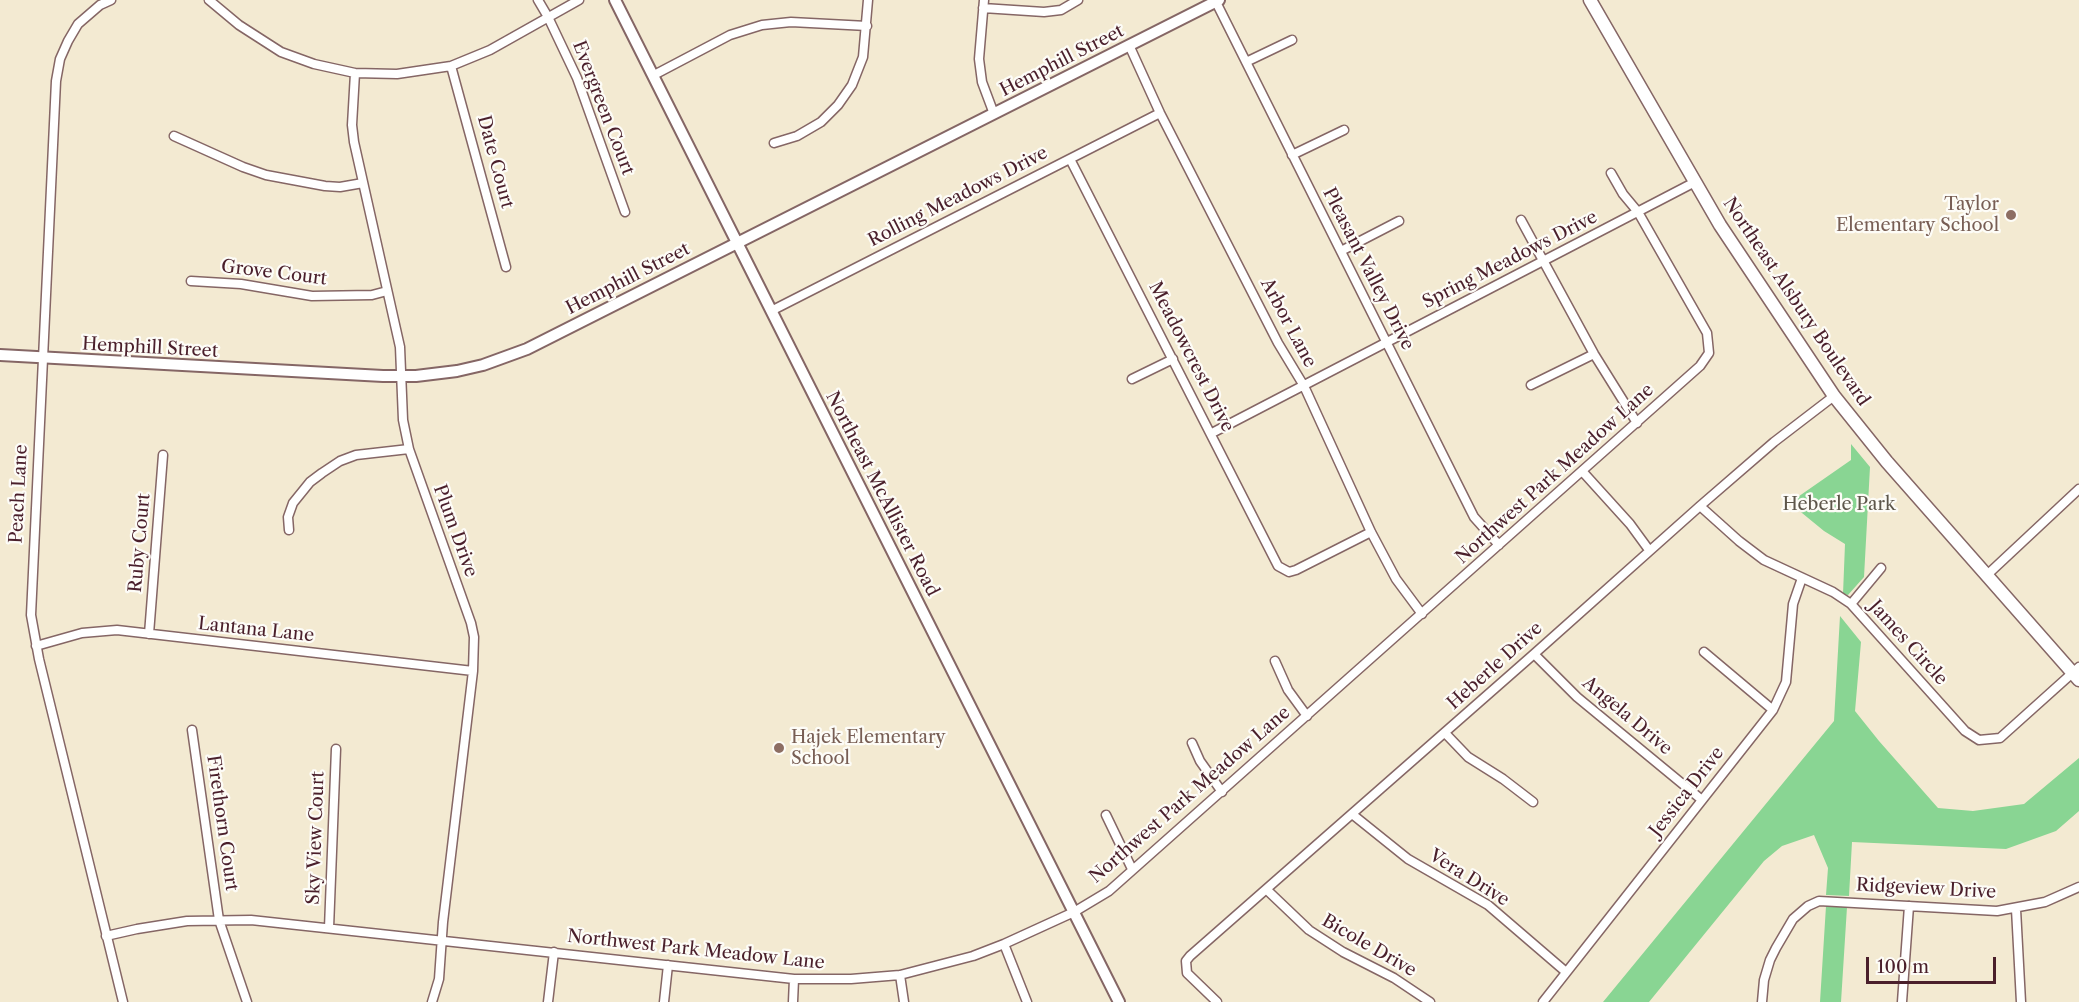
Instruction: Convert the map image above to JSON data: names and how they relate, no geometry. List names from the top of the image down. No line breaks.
{"streets":{"main road":["Northeast Alsbury Boulevard"],"street":["Hemphill Street","Evergreen Court","Date Court","Rolling Meadows Drive","Spring Meadows Drive","Pleasant Valley Drive","Grove Court","Arbor Lane","Meadowcrest Drive","Northwest Park Meadow Lane","Peach Lane","Northeast McAllister Road","Plum Drive","Ruby Court","Lantana Lane","James Circle","Heberle Drive","Angela Drive","Jessica Drive","Firethorn Court","Sky View Court","Vera Drive","Ridgeview Drive","Bicole Drive"]},"crossings":[["Hemphill Street","Pleasant Valley Drive"],["Hemphill Street","Arbor Lane"],["Hemphill Street","Peach Lane"],["Hemphill Street","Northeast McAllister Road"],["Hemphill Street","Plum Drive"],["Rolling Meadows Drive","Arbor Lane"],["Rolling Meadows Drive","Meadowcrest Drive"],["Rolling Meadows Drive","Northeast McAllister Road"],["Spring Meadows Drive","Pleasant Valley Drive"],["Spring Meadows Drive","Northeast Alsbury Boulevard"],["Spring Meadows Drive","Arbor Lane"],["Spring Meadows Drive","Meadowcrest Drive"],["Spring Meadows Drive","Northwest Park Meadow Lane"],["Pleasant Valley Drive","Northwest Park Meadow Lane"],["Grove Court","Plum Drive"],["Northeast Alsbury Boulevard","James Circle"],["Northeast Alsbury Boulevard","Heberle Drive"],["Arbor Lane","Meadowcrest Drive"],["Arbor Lane","Northwest Park Meadow Lane"],["Northwest Park Meadow Lane","Peach Lane"],["Northwest Park Meadow Lane","Northeast McAllister Road"],["Northwest Park Meadow Lane","Plum Drive"],["Northwest Park Meadow Lane","Firethorn Court"],["Northwest Park Meadow Lane","Sky View Court"],["Peach Lane","Lantana Lane"],["Plum Drive","Lantana Lane"],["Ruby Court","Lantana Lane"],["James Circle","Heberle Drive"],["James Circle","Jessica Drive"],["Heberle Drive","Angela Drive"],["Heberle Drive","Vera Drive"],["Heberle Drive","Bicole Drive"],["Angela Drive","Jessica Drive"],["Jessica Drive","Vera Drive"]],"parks":["Heberle Park"],"places":["Taylor Elementary School","Hajek Elementary School"],"scale_bar":"100 m"}
